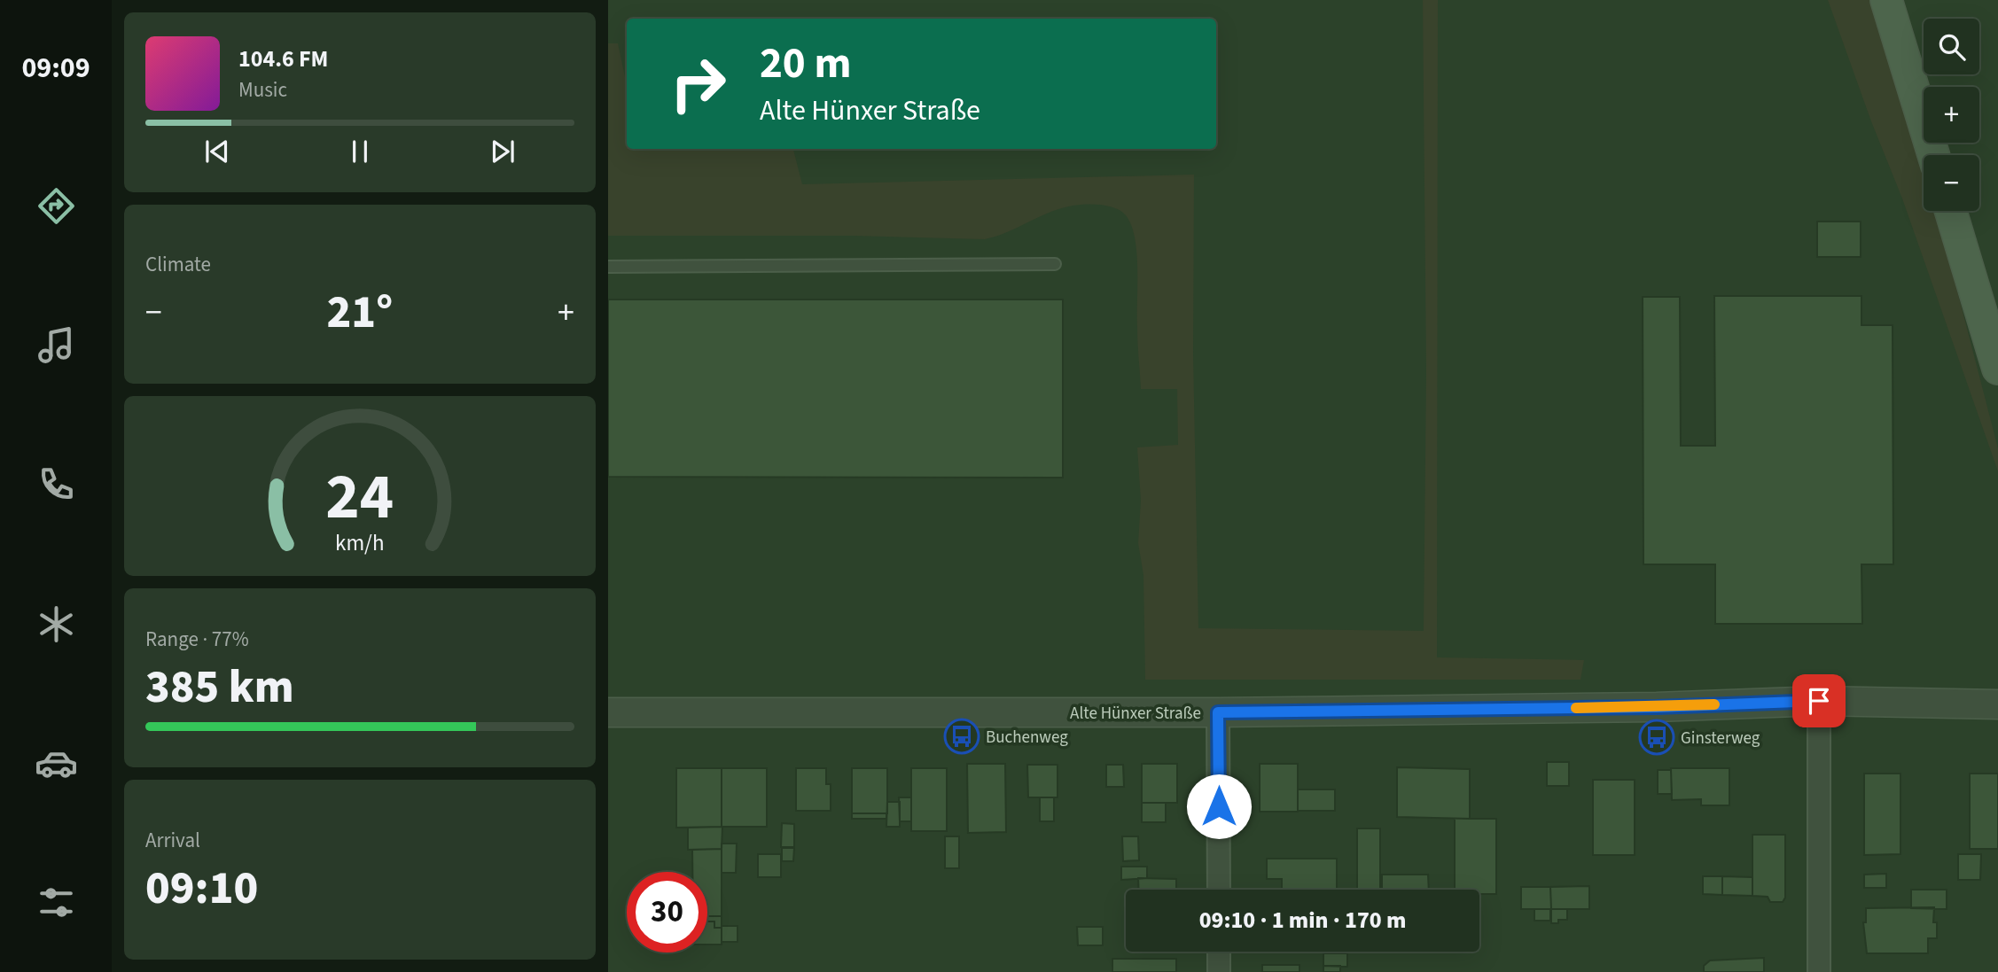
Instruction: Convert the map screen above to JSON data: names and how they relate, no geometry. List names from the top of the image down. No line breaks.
{"streets":{"street":["Alte Hünxer Straße"]},"places":{"bus stop":["Buchenweg","Ginsterweg"]},"page":{"tabs":"09:09","map_buttons":["+","−"],"turn":["20 m","Alte Hünxer Straße"],"song":["104.6 FM","Music"],"tile":["Climate",["Range · 77%","385 km"],["Arrival","09:10"]],"heat":["−","21°","+"],"limit":"30","trip":"09:10 · 1 min · 170 m","gauge":["24","km/h"]}}
